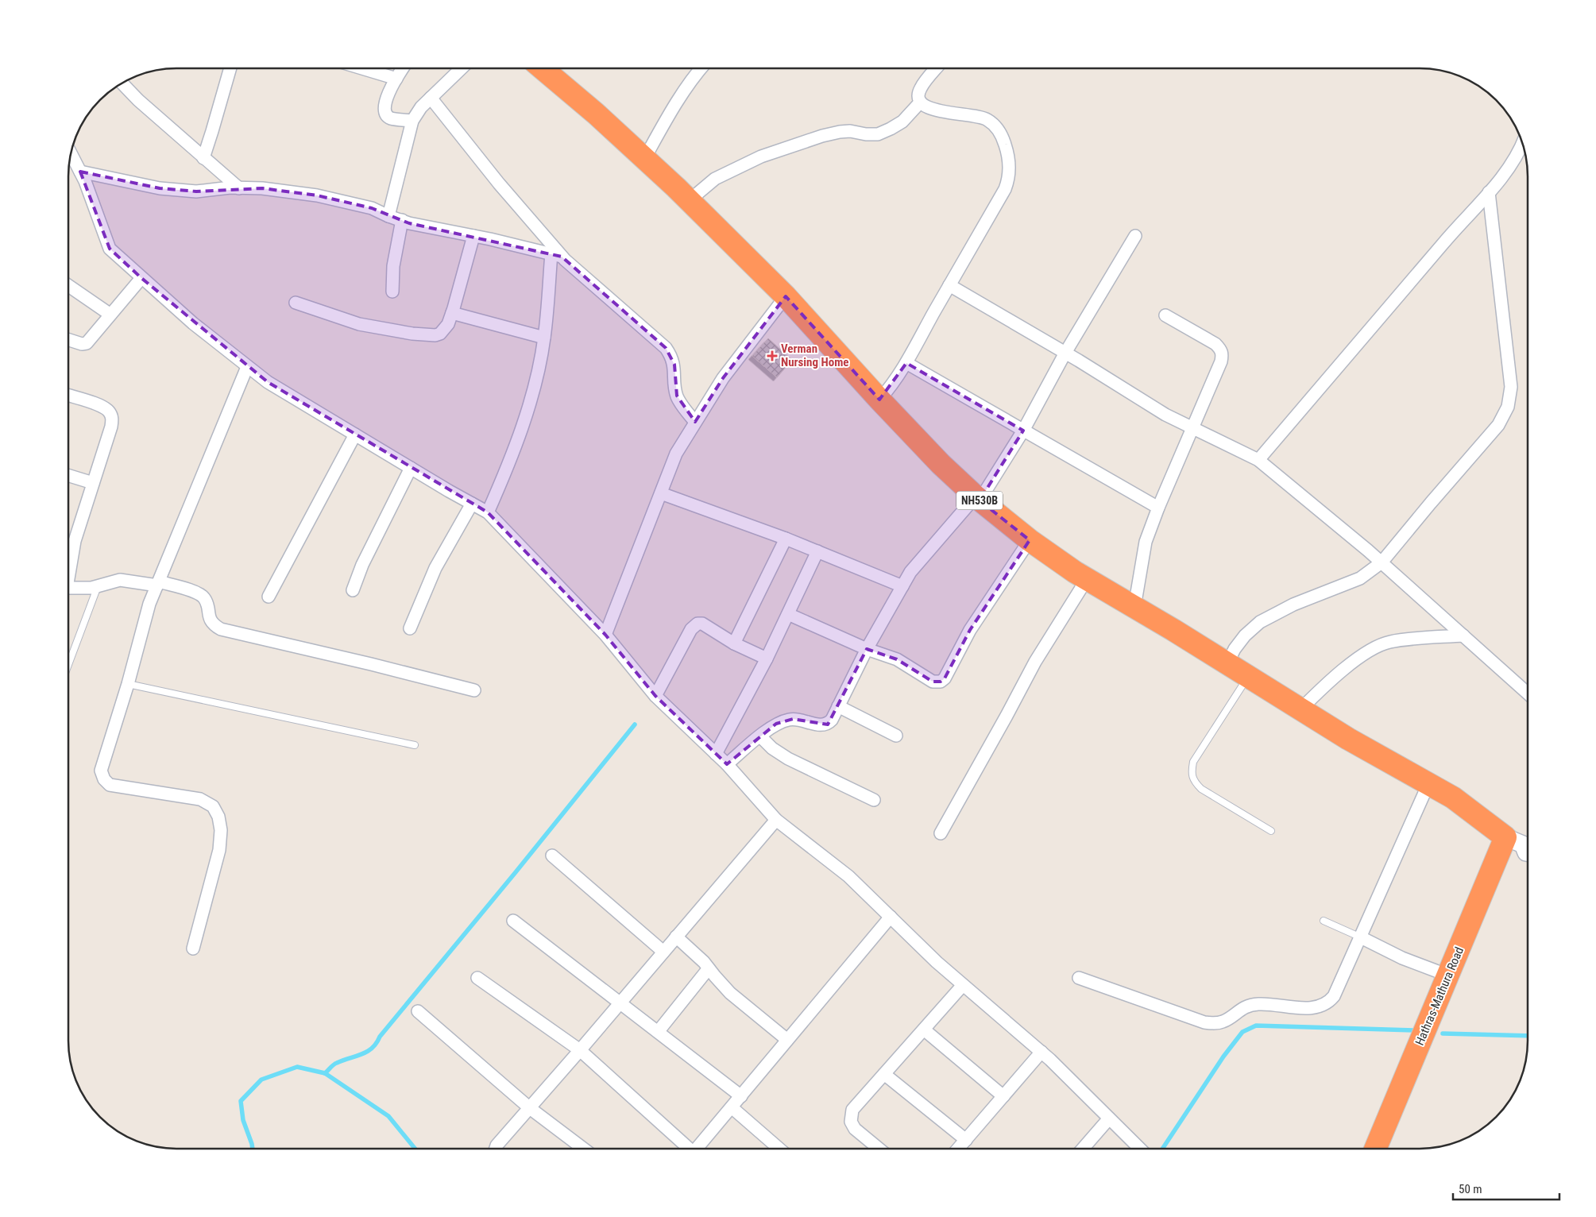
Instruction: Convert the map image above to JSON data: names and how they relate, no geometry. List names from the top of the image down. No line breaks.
{"streets":{"highway":["NH530B","Hathras-Mathura Road"]},"crossings":[["NH530B","Hathras-Mathura Road"]],"places":{"health":["Verman Nursing Home"]},"scale_bar":"50 m"}
